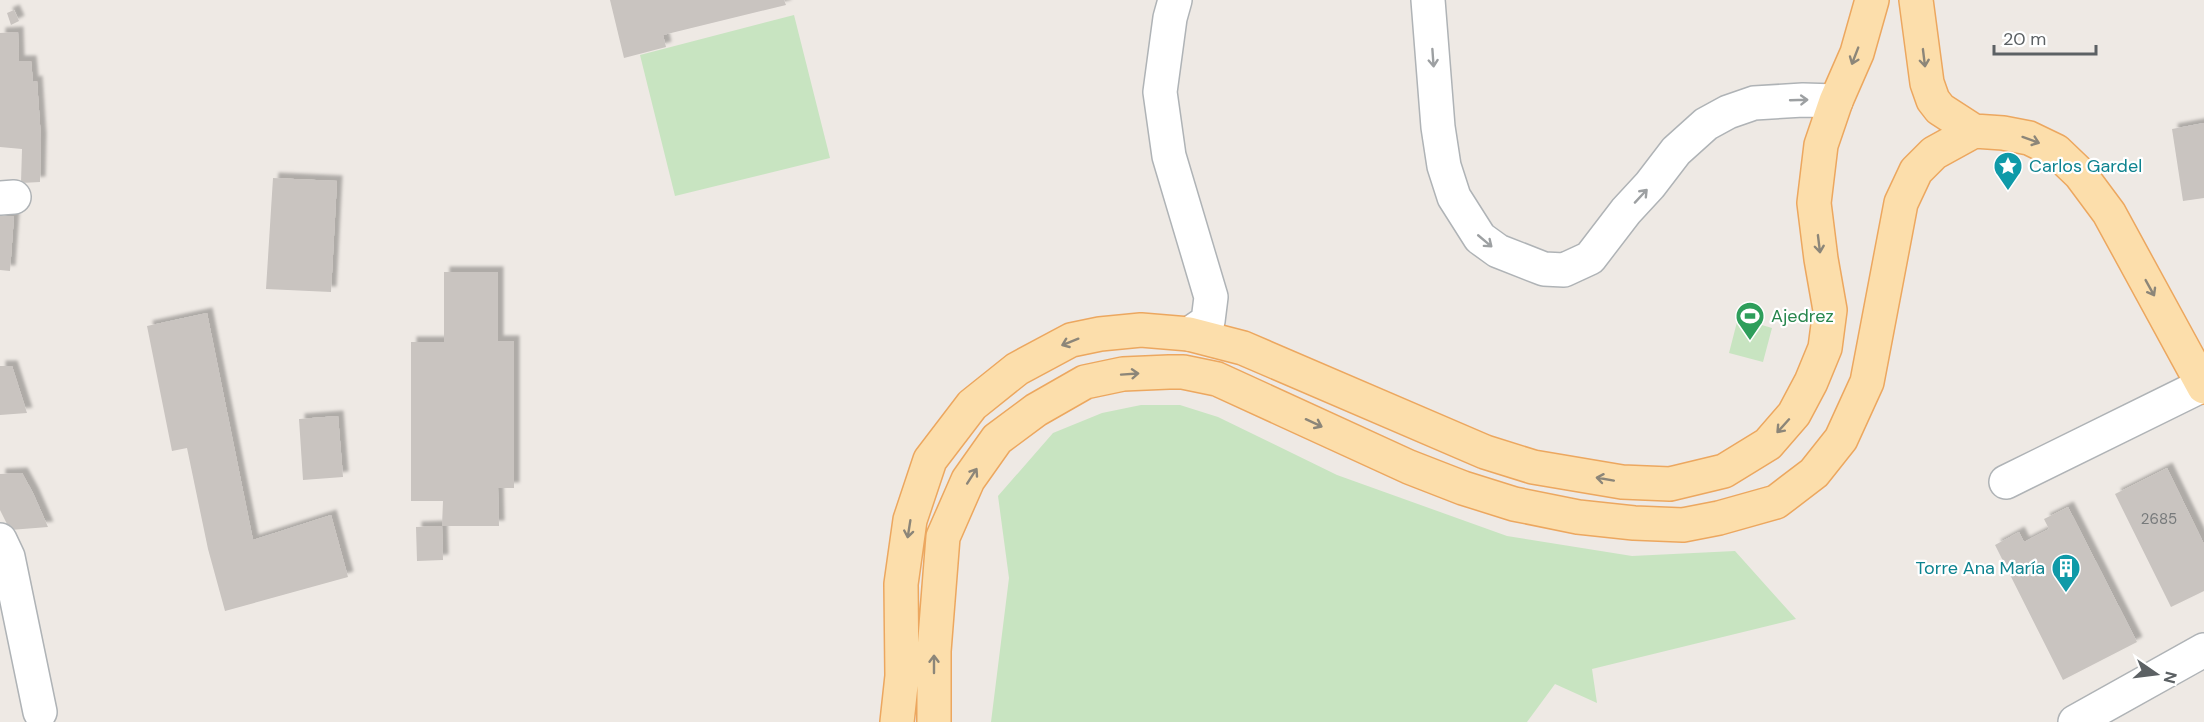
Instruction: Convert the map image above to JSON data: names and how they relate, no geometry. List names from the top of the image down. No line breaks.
{"places":{"place":["Carlos Gardel"],"sports":["Ajedrez"],"building":["Torre Ana María"]},"house_numbers":["2685"],"scale_bar":"20 m","north":"right"}
